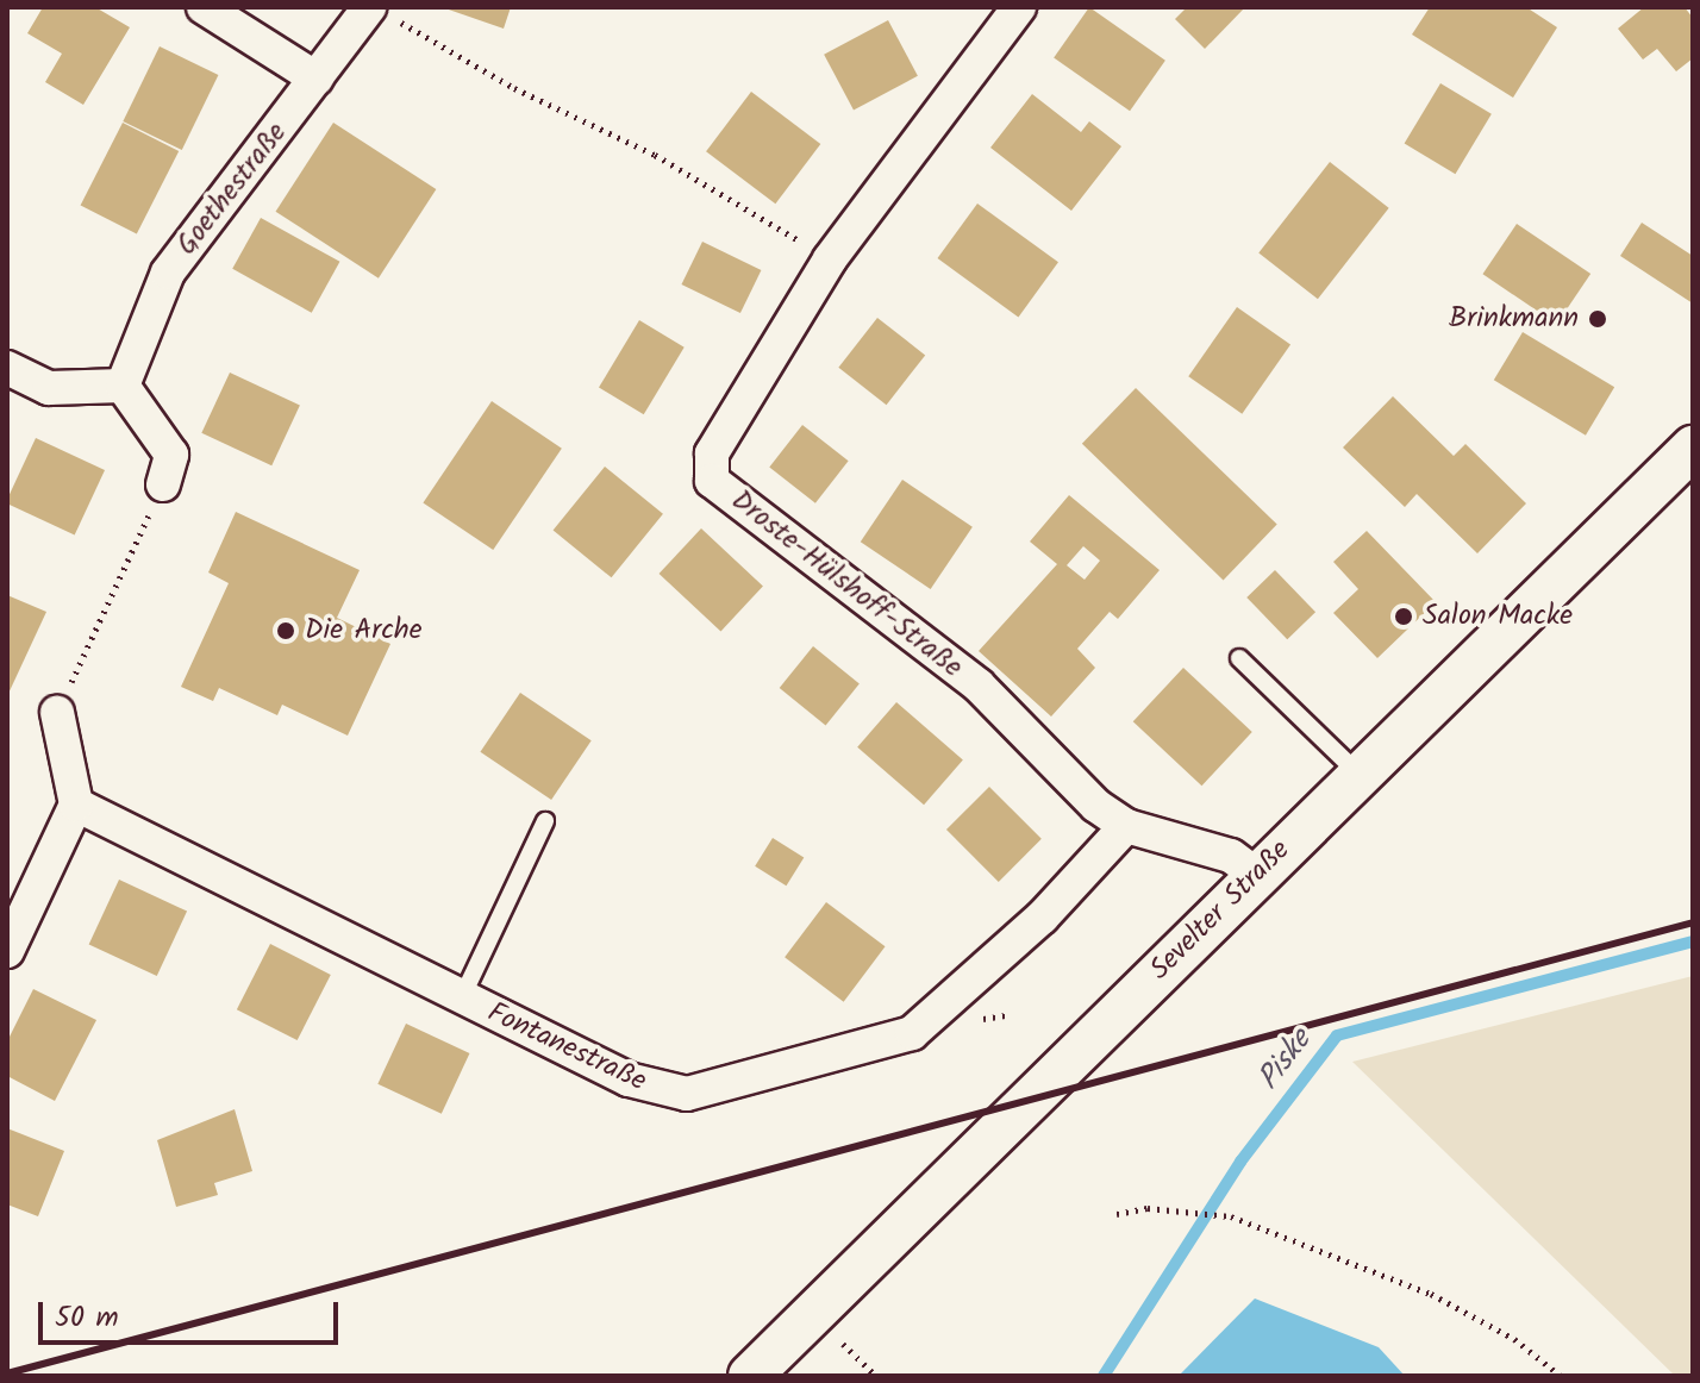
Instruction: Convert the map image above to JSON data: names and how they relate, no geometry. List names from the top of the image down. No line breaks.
{"streets":{"street":["Goethestraße","Droste-Hülshoff-Straße","Sevelter Straße","Fontanestraße"]},"crossings":[["Droste-Hülshoff-Straße","Sevelter Straße"],["Droste-Hülshoff-Straße","Fontanestraße"]],"water":["Piske"],"places":["Brinkmann","Salon Macke","Die Arche"],"scale_bar":"50 m"}
